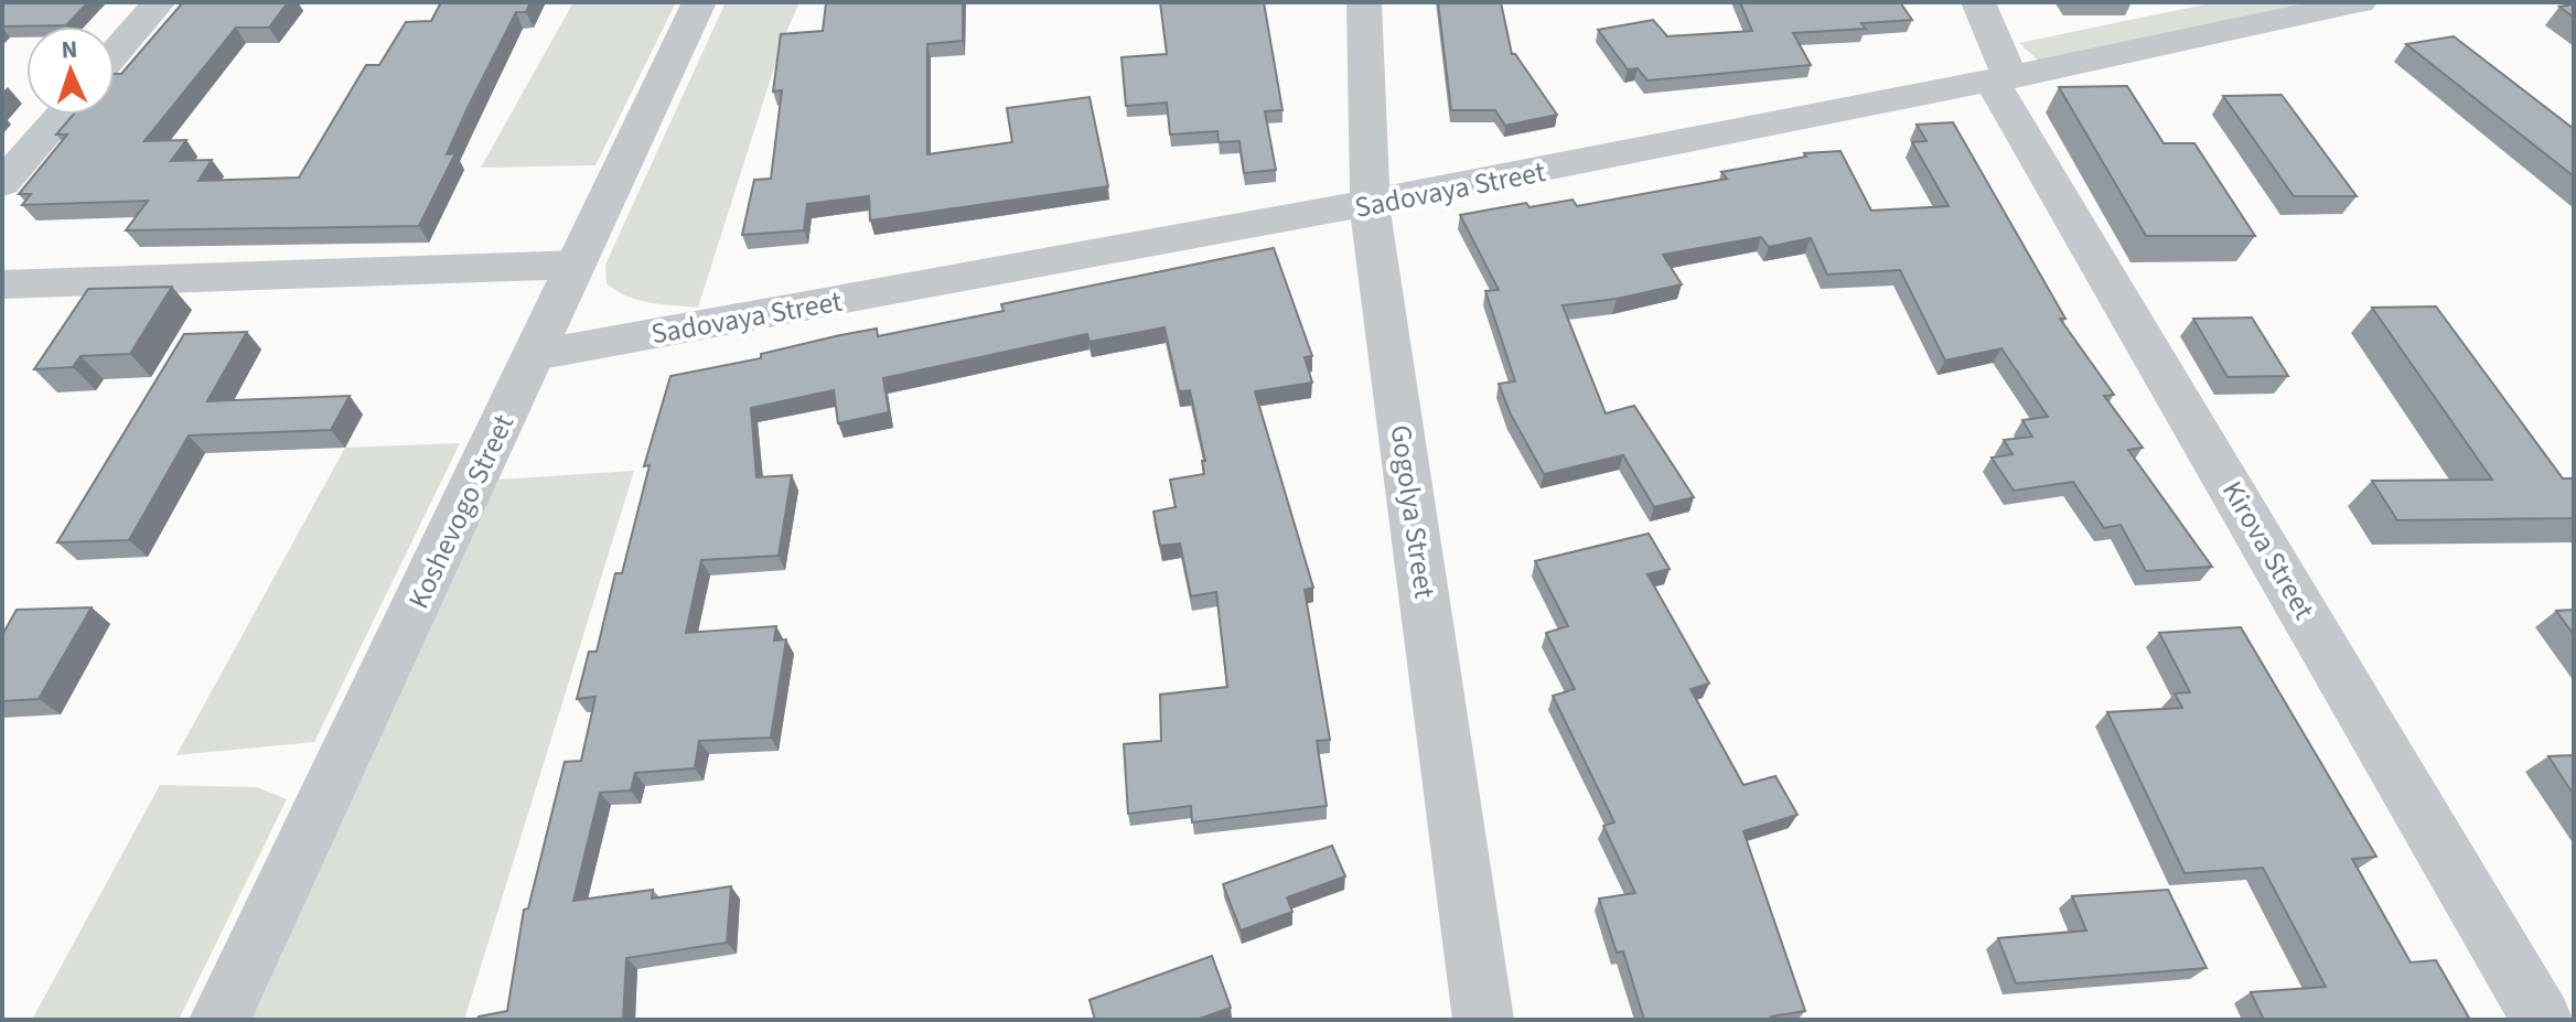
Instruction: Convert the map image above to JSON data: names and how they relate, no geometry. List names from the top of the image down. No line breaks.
{"streets":{"street":["Sadovaya Street","Koshevogo Street","Gogolya Street","Kirova Street"]},"crossings":[["Sadovaya Street","Koshevogo Street"],["Sadovaya Street","Gogolya Street"],["Sadovaya Street","Kirova Street"]],"north":"top"}
